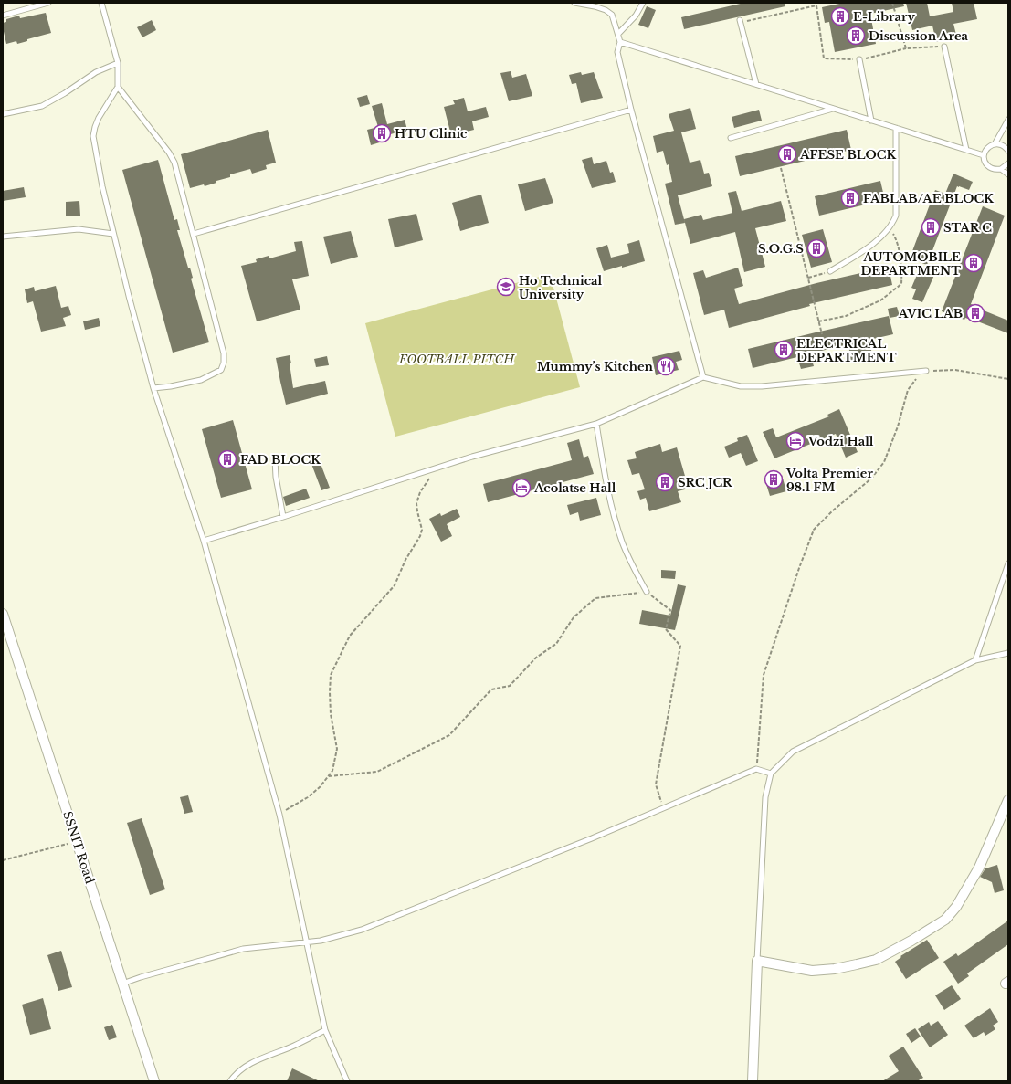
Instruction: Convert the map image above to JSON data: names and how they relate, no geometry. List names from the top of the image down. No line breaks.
{"streets":{"street":["SSNIT Road"]},"parks":["FOOTBALL PITCH"],"places":{"building":["E-Library","Discussion Area","HTU Clinic","AFESE BLOCK","FABLAB/AE BLOCK","STAR C","S.O.G.S","AUTOMOBILE DEPARTMENT","AVIC LAB","ELECTRICAL DEPARTMENT","FAD BLOCK","Volta Premier 98.1 FM","SRC JCR"],"school or university":["Ho Technical University"],"restaurant":["Mummy’s Kitchen"],"hotel":["Vodzi Hall","Acolatse Hall"]}}
